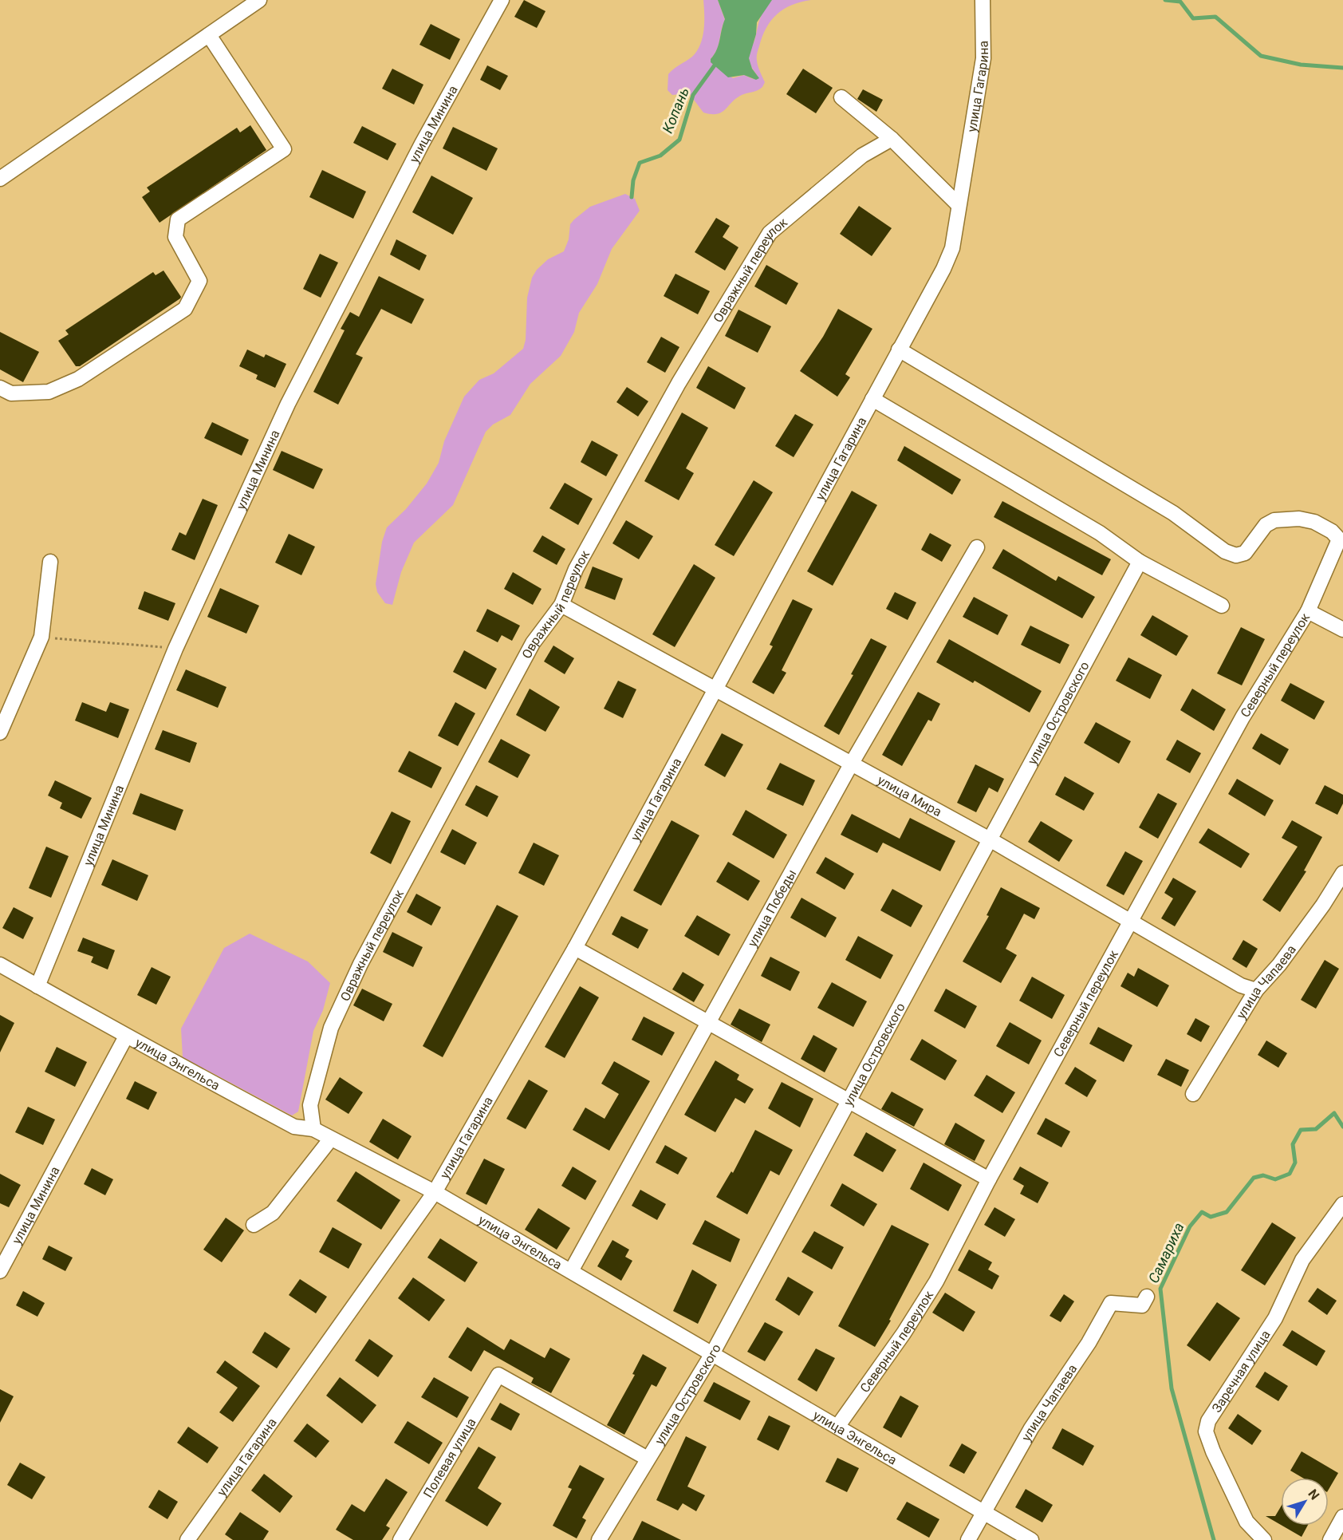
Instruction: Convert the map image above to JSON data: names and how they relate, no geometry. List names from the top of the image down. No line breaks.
{"streets":{"street":["улица Гагарина","улица Минина","Овражный переулок","Северный переулок","улица Островского","улица Мира","улица Победы","улица Чапаева","улица Энгельса","Заречная улица","Полевая улица"]},"crossings":[["улица Гагарина","улица Мира"],["улица Гагарина","улица Энгельса"],["улица Минина","улица Энгельса"],["Овражный переулок","улица Мира"],["Овражный переулок","улица Энгельса"],["Северный переулок","улица Мира"],["Северный переулок","улица Энгельса"],["улица Островского","улица Мира"],["улица Островского","улица Энгельса"],["улица Островского","Полевая улица"],["улица Мира","улица Победы"],["улица Мира","улица Чапаева"],["улица Победы","улица Энгельса"],["улица Чапаева","улица Энгельса"]],"water":["Копань","Самариха"],"north":"top right"}
